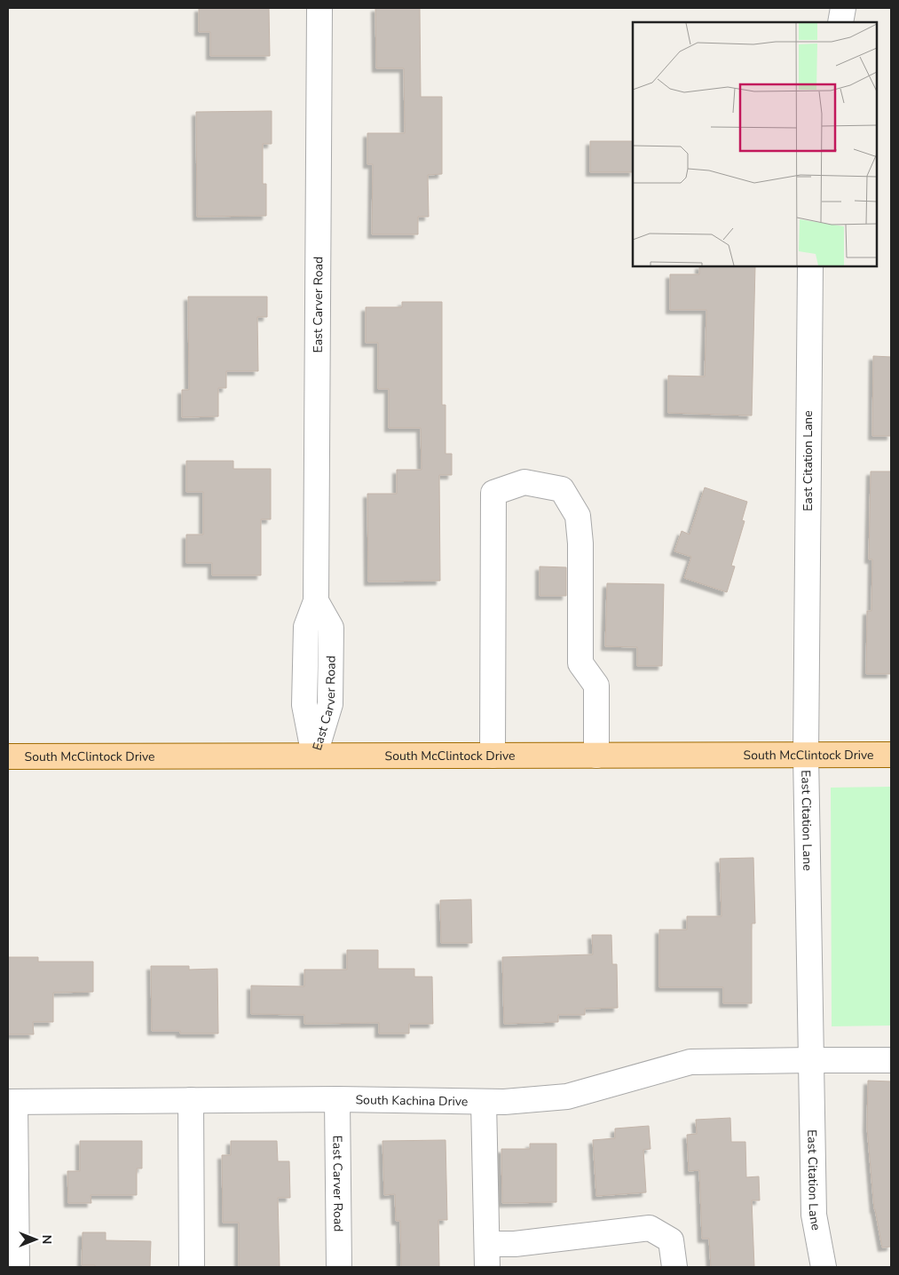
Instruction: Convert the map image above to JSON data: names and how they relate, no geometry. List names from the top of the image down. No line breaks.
{"streets":{"main road":["South McClintock Drive"],"street":["East Carver Road","East Citation Lane","South Kachina Drive"]},"crossings":[["East Carver Road","South McClintock Drive"],["East Carver Road","South Kachina Drive"],["East Citation Lane","South McClintock Drive"],["East Citation Lane","South Kachina Drive"]],"north":"right"}
